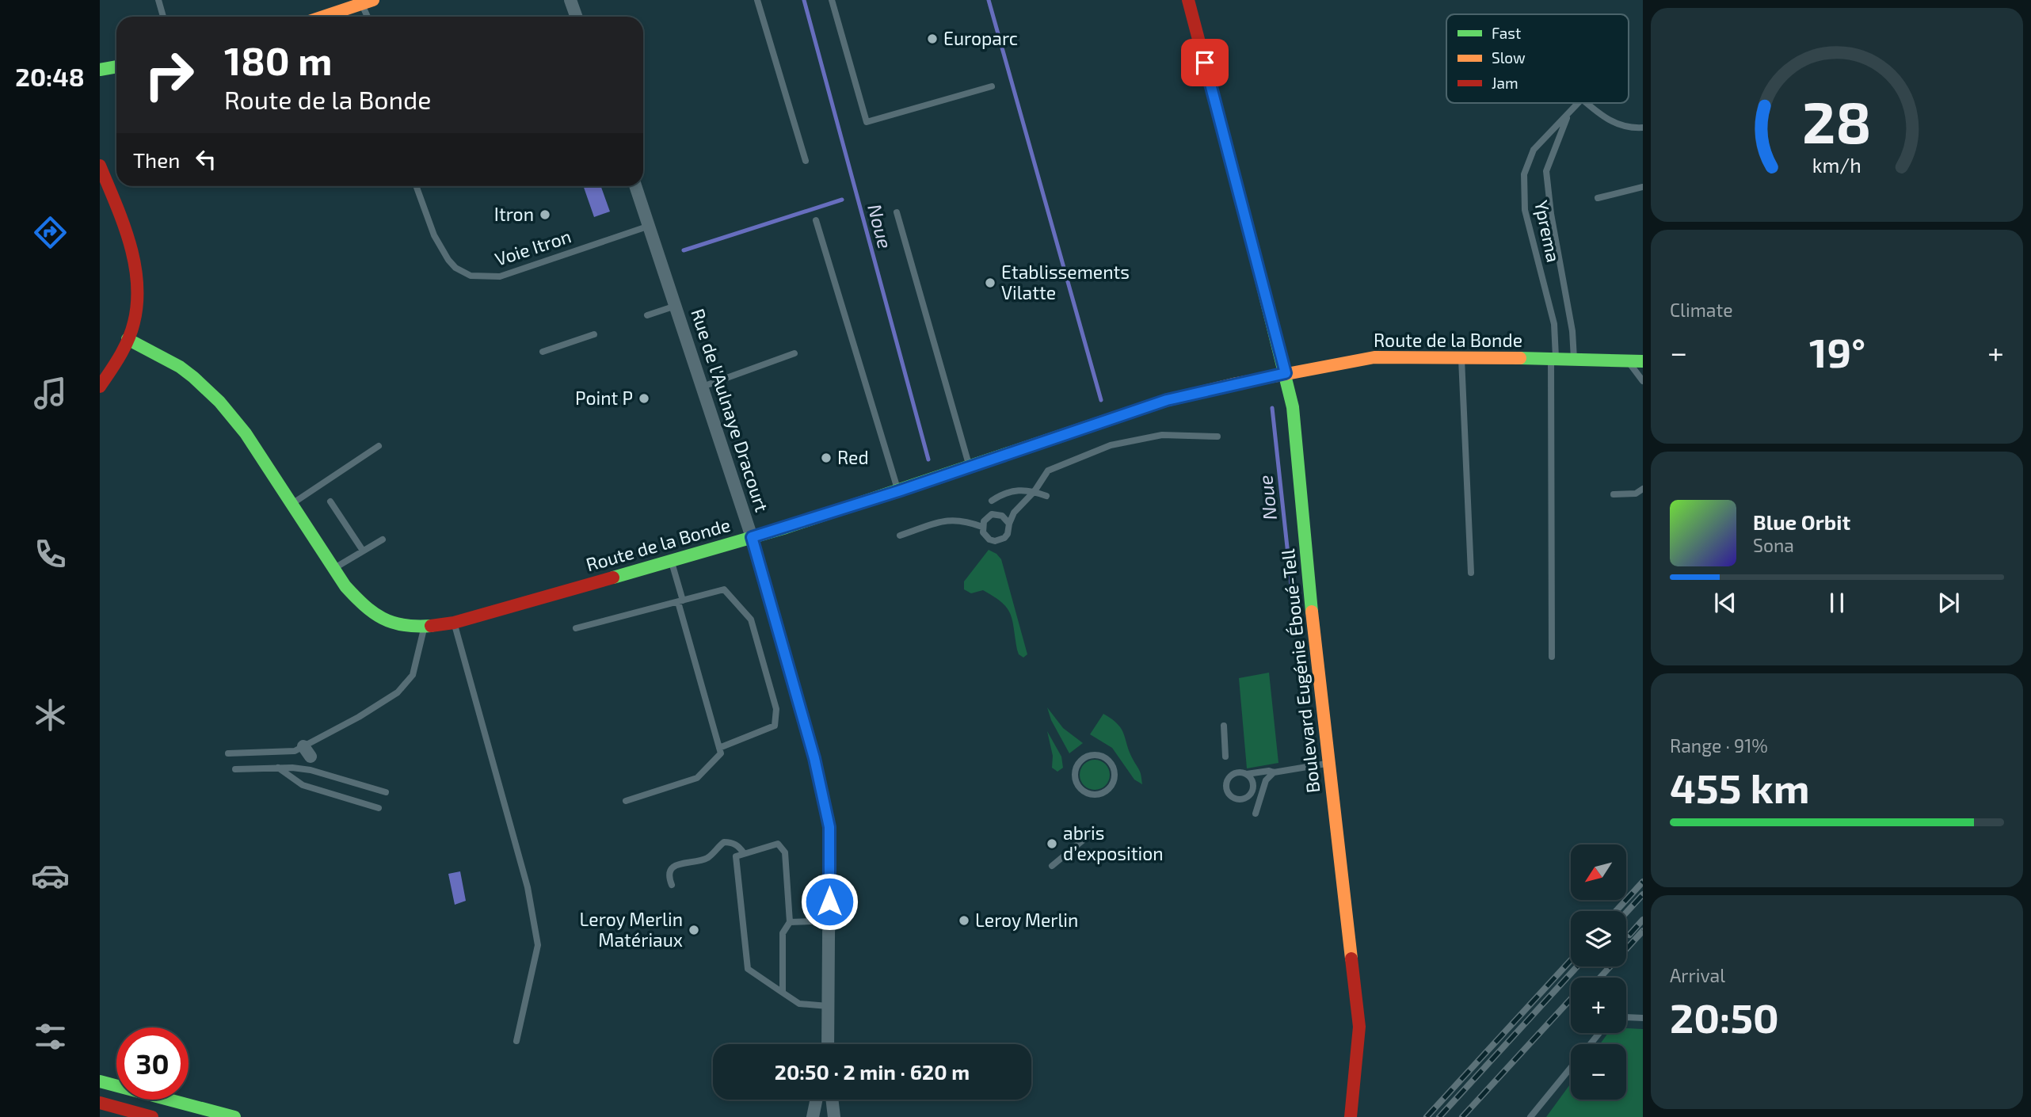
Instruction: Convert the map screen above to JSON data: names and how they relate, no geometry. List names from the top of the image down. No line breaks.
{"streets":{"street":["Route de la Bonde","Rue de l'Aulnaye Dracourt","Boulevard Eugénie Éboué-Tell"],"lane":["Yprema","Voie Itron"]},"crossings":[["Yprema","Route de la Bonde"],["Voie Itron","Rue de l'Aulnaye Dracourt"],["Route de la Bonde","Rue de l'Aulnaye Dracourt"],["Route de la Bonde","Boulevard Eugénie Éboué-Tell"]],"water":["Noue"],"places":["Europarc","Itron","Etablissements Vilatte","Point P","Red","abris d’exposition","Leroy Merlin","Leroy Merlin Matériaux"],"legend":["Fast","Slow","Jam"],"north":"bottom left","page":{"tabs":"20:48","turn":["180 m","Route de la Bonde"],"then":"Then","tile":["Climate",["Range · 91%","455 km"],["Arrival","20:50"]],"heat":["−","19°","+"],"song":["Blue Orbit","Sona"],"map_buttons":["+","−"],"limit":"30","trip":"20:50 · 2 min · 620 m","gauge":["28","km/h"]}}
